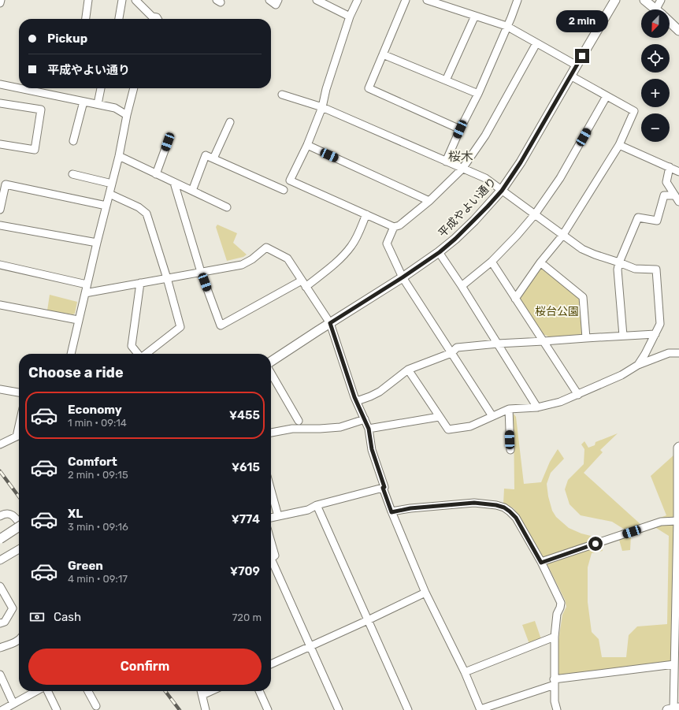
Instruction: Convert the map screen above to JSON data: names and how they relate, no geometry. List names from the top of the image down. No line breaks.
{"streets":{"street":["平成やよい通り"]},"districts":["桜木"],"parks":["桜台公園"],"north":"bottom left","page":{"map_buttons":["+","−"],"bubble":"2 min","banner":["Pickup","平成やよい通り"],"heading":"Choose a ride","list":[{"name":"Economy","note":"1 min · 09:14","value":"¥455"},{"name":"Comfort","note":"2 min · 09:15","value":"¥615"},{"name":"XL","note":"3 min · 09:16","value":"¥774"},{"name":"Green","note":"4 min · 09:17","value":"¥709"}],"pay":["Cash","720 m"],"buttons":"Confirm"}}
